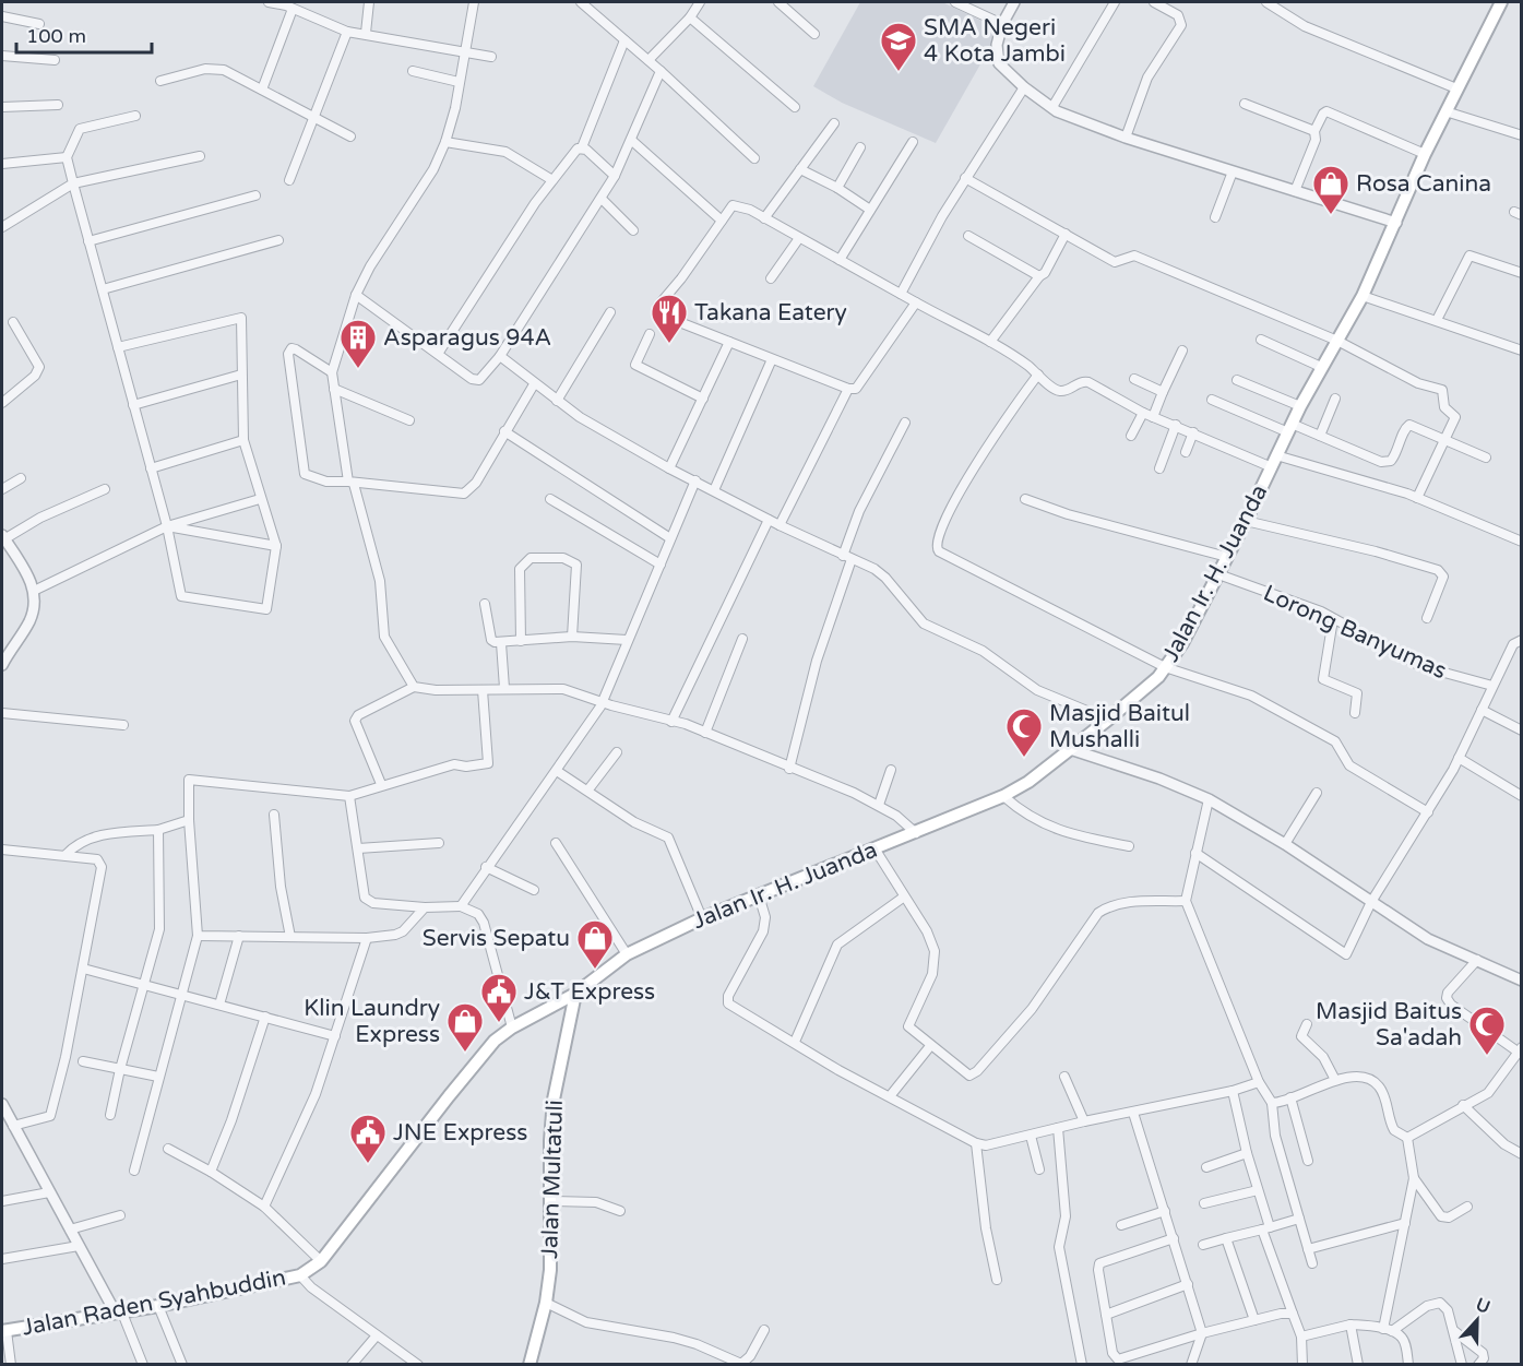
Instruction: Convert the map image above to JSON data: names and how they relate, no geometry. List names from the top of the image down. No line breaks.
{"streets":{"main road":["Jalan Ir. H. Juanda","Jalan Multatuli","Jalan Raden Syahbuddin"],"street":["Lorong Banyumas"]},"crossings":[["Jalan Ir. H. Juanda","Lorong Banyumas"],["Jalan Ir. H. Juanda","Jalan Multatuli"],["Jalan Ir. H. Juanda","Jalan Raden Syahbuddin"],["Jalan Multatuli","Jalan Raden Syahbuddin"]],"places":{"school or university":["SMA Negeri 4 Kota Jambi"],"shop":["Rosa Canina","Servis Sepatu","Klin Laundry Express"],"restaurant":["Takana Eatery"],"building":["Asparagus 94A"],"mosque":["Masjid Baitul Mushalli","Masjid Baitus Sa'adah"],"public building":["J&T Express","JNE Express"]},"scale_bar":"100 m","north":"top"}
